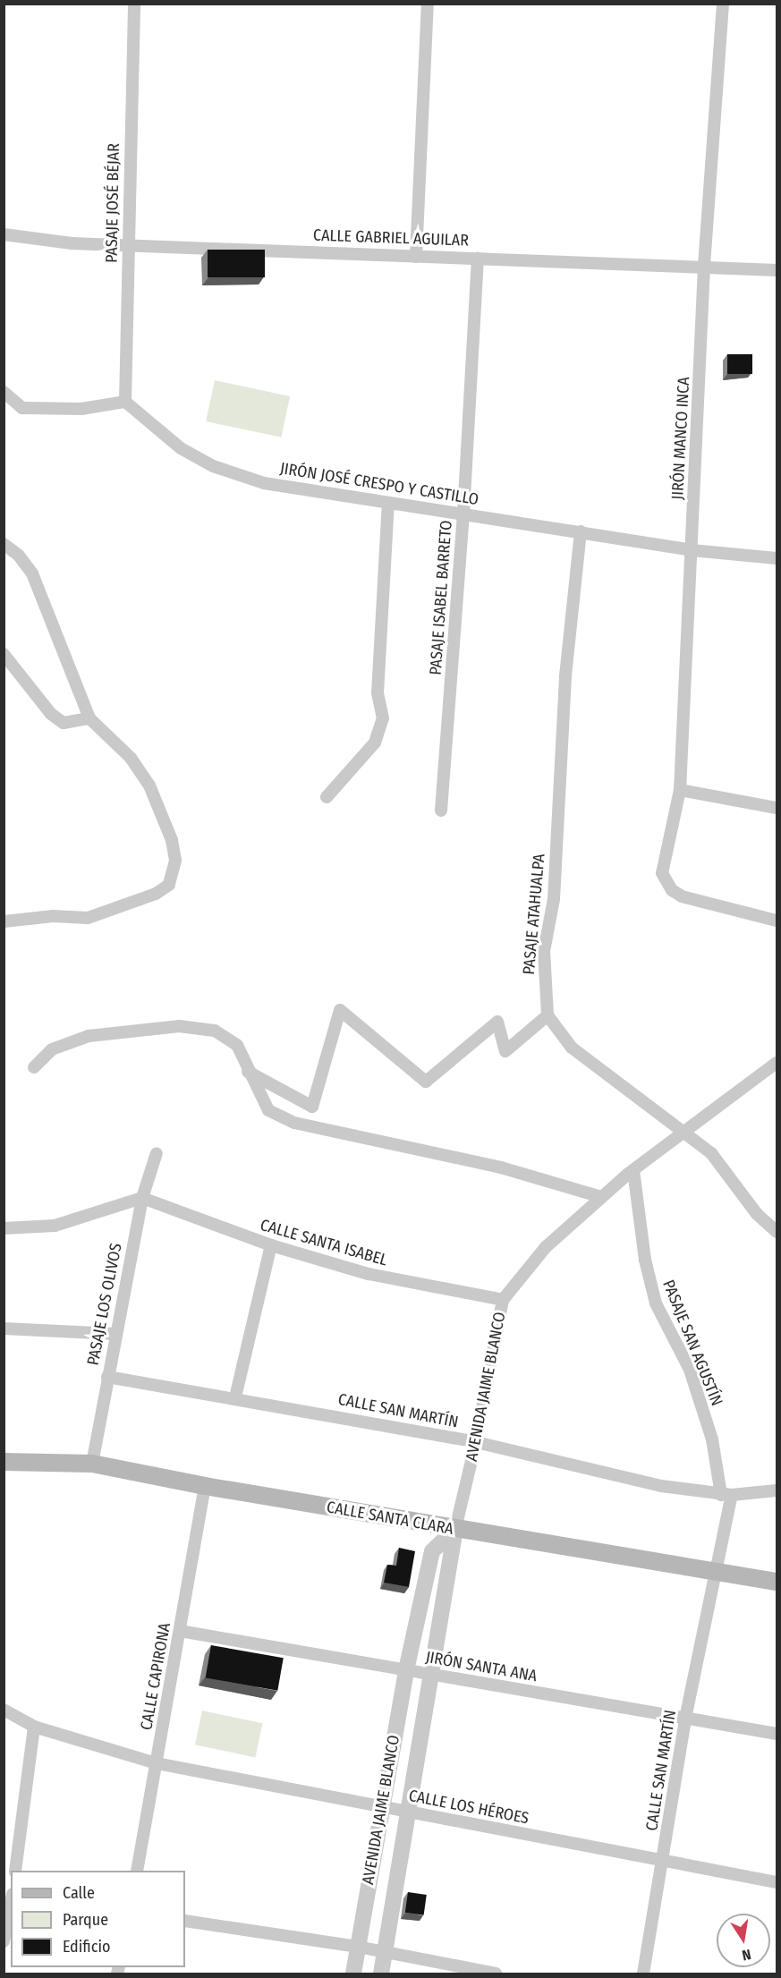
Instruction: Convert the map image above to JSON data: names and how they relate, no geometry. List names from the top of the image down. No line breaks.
{"streets":{"main road":["CALLE SANTA CLARA"],"street":["PASAJE JOSÉ BÉJAR","CALLE GABRIEL AGUILAR","JIRÓN MANCO INCA","JIRÓN JOSÉ CRESPO Y CASTILLO","PASAJE ISABEL BARRETO","PASAJE ATAHUALPA","CALLE SANTA ISABEL","PASAJE LOS OLIVOS","PASAJE SAN AGUSTÍN","AVENIDA JAIME BLANCO","CALLE SAN MARTÍN","JIRÓN SANTA ANA","CALLE CAPIRONA","CALLE LOS HÉROES"]},"crossings":[["PASAJE JOSÉ BÉJAR","CALLE GABRIEL AGUILAR"],["PASAJE JOSÉ BÉJAR","JIRÓN JOSÉ CRESPO Y CASTILLO"],["CALLE GABRIEL AGUILAR","JIRÓN MANCO INCA"],["CALLE GABRIEL AGUILAR","PASAJE ISABEL BARRETO"],["JIRÓN MANCO INCA","JIRÓN JOSÉ CRESPO Y CASTILLO"],["JIRÓN JOSÉ CRESPO Y CASTILLO","PASAJE ISABEL BARRETO"],["JIRÓN JOSÉ CRESPO Y CASTILLO","PASAJE ATAHUALPA"],["CALLE SANTA ISABEL","PASAJE LOS OLIVOS"],["CALLE SANTA ISABEL","AVENIDA JAIME BLANCO"],["PASAJE LOS OLIVOS","CALLE SAN MARTÍN"],["PASAJE LOS OLIVOS","CALLE SANTA CLARA"],["PASAJE SAN AGUSTÍN","AVENIDA JAIME BLANCO"],["PASAJE SAN AGUSTÍN","CALLE SAN MARTÍN"],["PASAJE SAN AGUSTÍN","CALLE SANTA CLARA"],["AVENIDA JAIME BLANCO","CALLE SAN MARTÍN"],["AVENIDA JAIME BLANCO","CALLE SANTA CLARA"],["AVENIDA JAIME BLANCO","JIRÓN SANTA ANA"],["AVENIDA JAIME BLANCO","CALLE LOS HÉROES"],["CALLE SAN MARTÍN","CALLE SANTA CLARA"],["CALLE SAN MARTÍN","JIRÓN SANTA ANA"],["CALLE SAN MARTÍN","CALLE LOS HÉROES"],["CALLE SANTA CLARA","CALLE CAPIRONA"],["JIRÓN SANTA ANA","CALLE CAPIRONA"],["CALLE CAPIRONA","CALLE LOS HÉROES"]],"legend":["Calle","Parque","Edificio"],"north":"bottom"}
